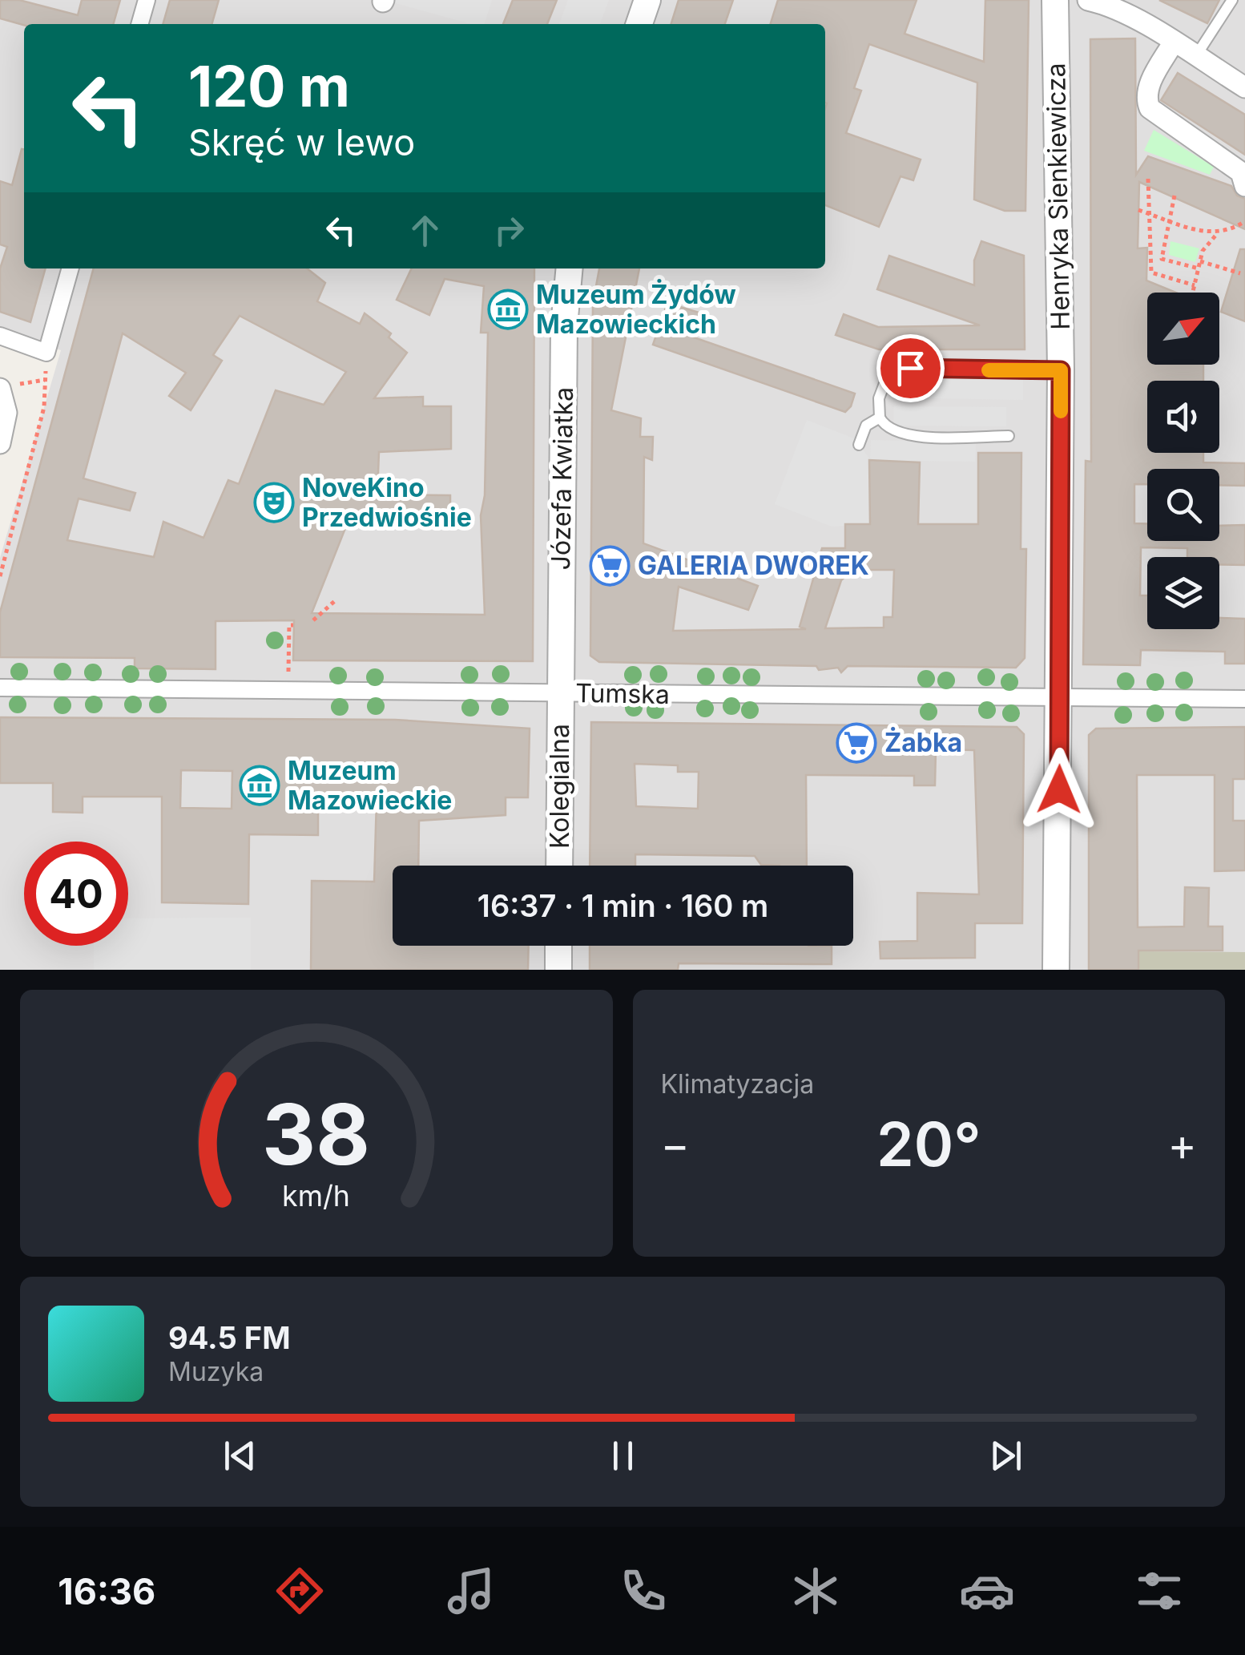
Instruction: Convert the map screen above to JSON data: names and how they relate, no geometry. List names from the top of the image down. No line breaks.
{"streets":{"street":["Henryka Sienkiewicza","Józefa Kwiatka","Tumska","Kolegialna"]},"crossings":[["Henryka Sienkiewicza","Tumska"],["Józefa Kwiatka","Tumska"],["Józefa Kwiatka","Kolegialna"],["Tumska","Kolegialna"]],"places":{"museum":["Muzeum Żydów Mazowieckich","Muzeum Mazowieckie"],"theatre":["NoveKino Przedwiośnie"],"supermarket":["GALERIA DWOREK","Żabka"]},"north":"top right","page":{"turn":["120 m","Skręć w lewo"],"limit":"40","trip":"16:37 · 1 min · 160 m","tile":"Klimatyzacja","heat":["−","20°","+"],"song":["94.5 FM","Muzyka"],"tabs":"16:36","gauge":["38","km/h"]}}
